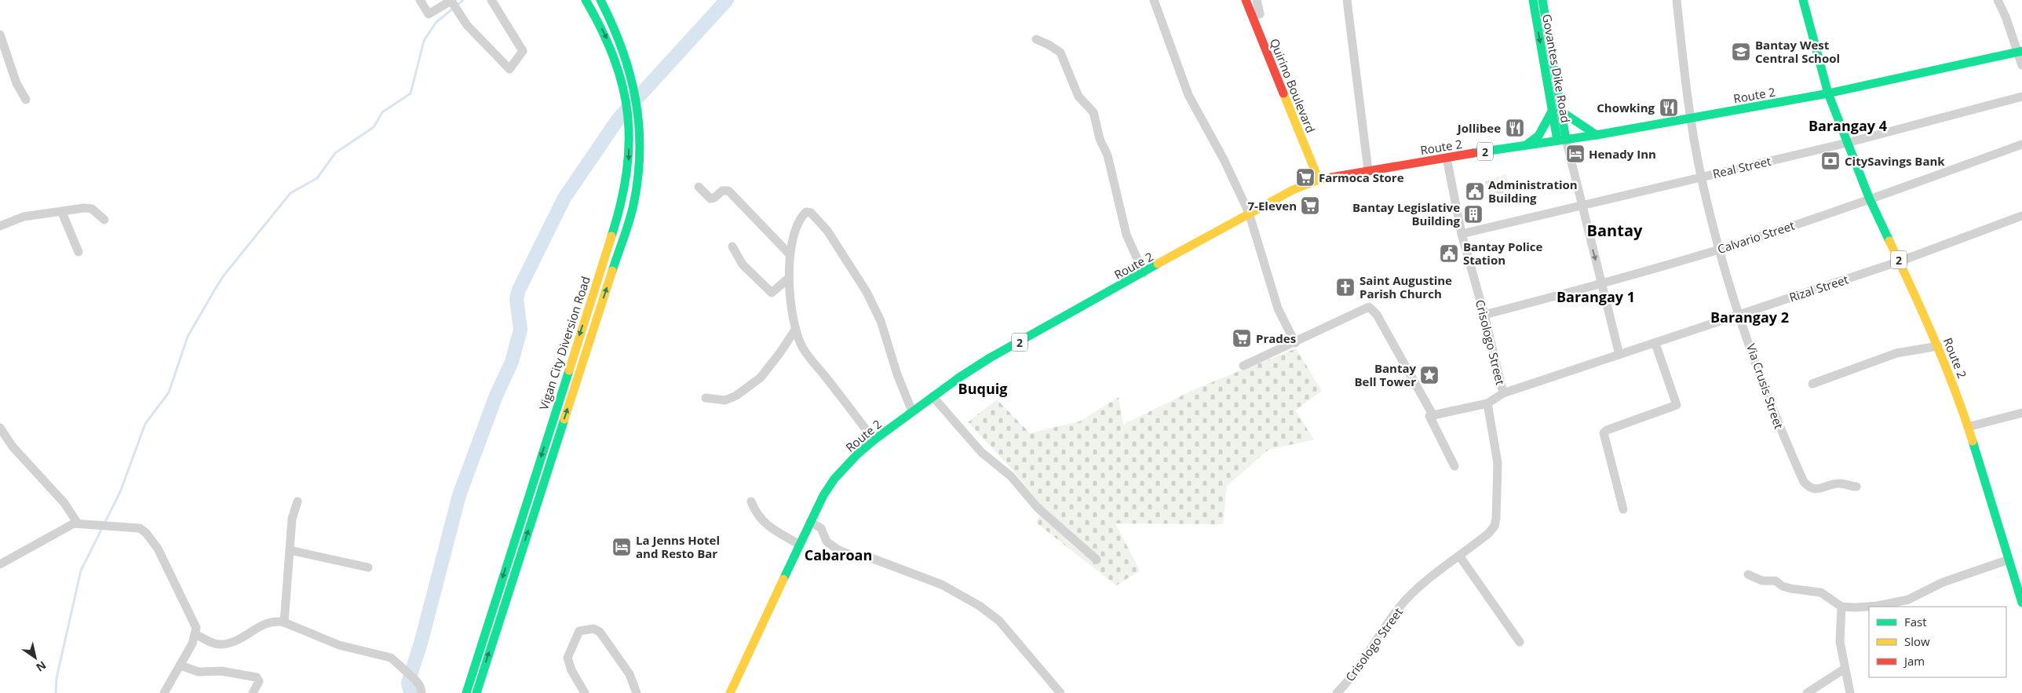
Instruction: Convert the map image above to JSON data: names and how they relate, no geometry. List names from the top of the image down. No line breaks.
{"streets":{"main road":["Govantes Dike Road","Quirino Boulevard","Route 2","2","Vigan City Diversion Road"],"street":["Real Street","Calvario Street","Rizal Street","Crisologo Street","Via Crusis Street"]},"crossings":[["Govantes Dike Road","Route 2"],["Quirino Boulevard","Route 2"],["Route 2","Real Street"],["Route 2","Calvario Street"],["Route 2","Rizal Street"],["Route 2","Crisologo Street"],["Route 2","Via Crusis Street"],["Real Street","Crisologo Street"],["Real Street","Via Crusis Street"],["Calvario Street","Crisologo Street"],["Calvario Street","Via Crusis Street"],["Rizal Street","Crisologo Street"],["Rizal Street","Via Crusis Street"]],"districts":["Barangay 4","Bantay","Barangay 1","Barangay 2","Buquig","Cabaroan"],"places":{"school or university":["Bantay West Central School"],"restaurant":["Chowking","Jollibee"],"hotel":["Henady Inn","La Jenns Hotel and Resto Bar"],"bank":["CitySavings Bank"],"supermarket":["Farmoca Store","7-Eleven","Prades"],"public building":["Administration Building","Bantay Police Station"],"building":["Bantay Legislative Building"],"church":["Saint Augustine Parish Church"],"place":["Bantay Bell Tower"]},"legend":["Fast","Slow","Jam"],"north":"bottom right"}
